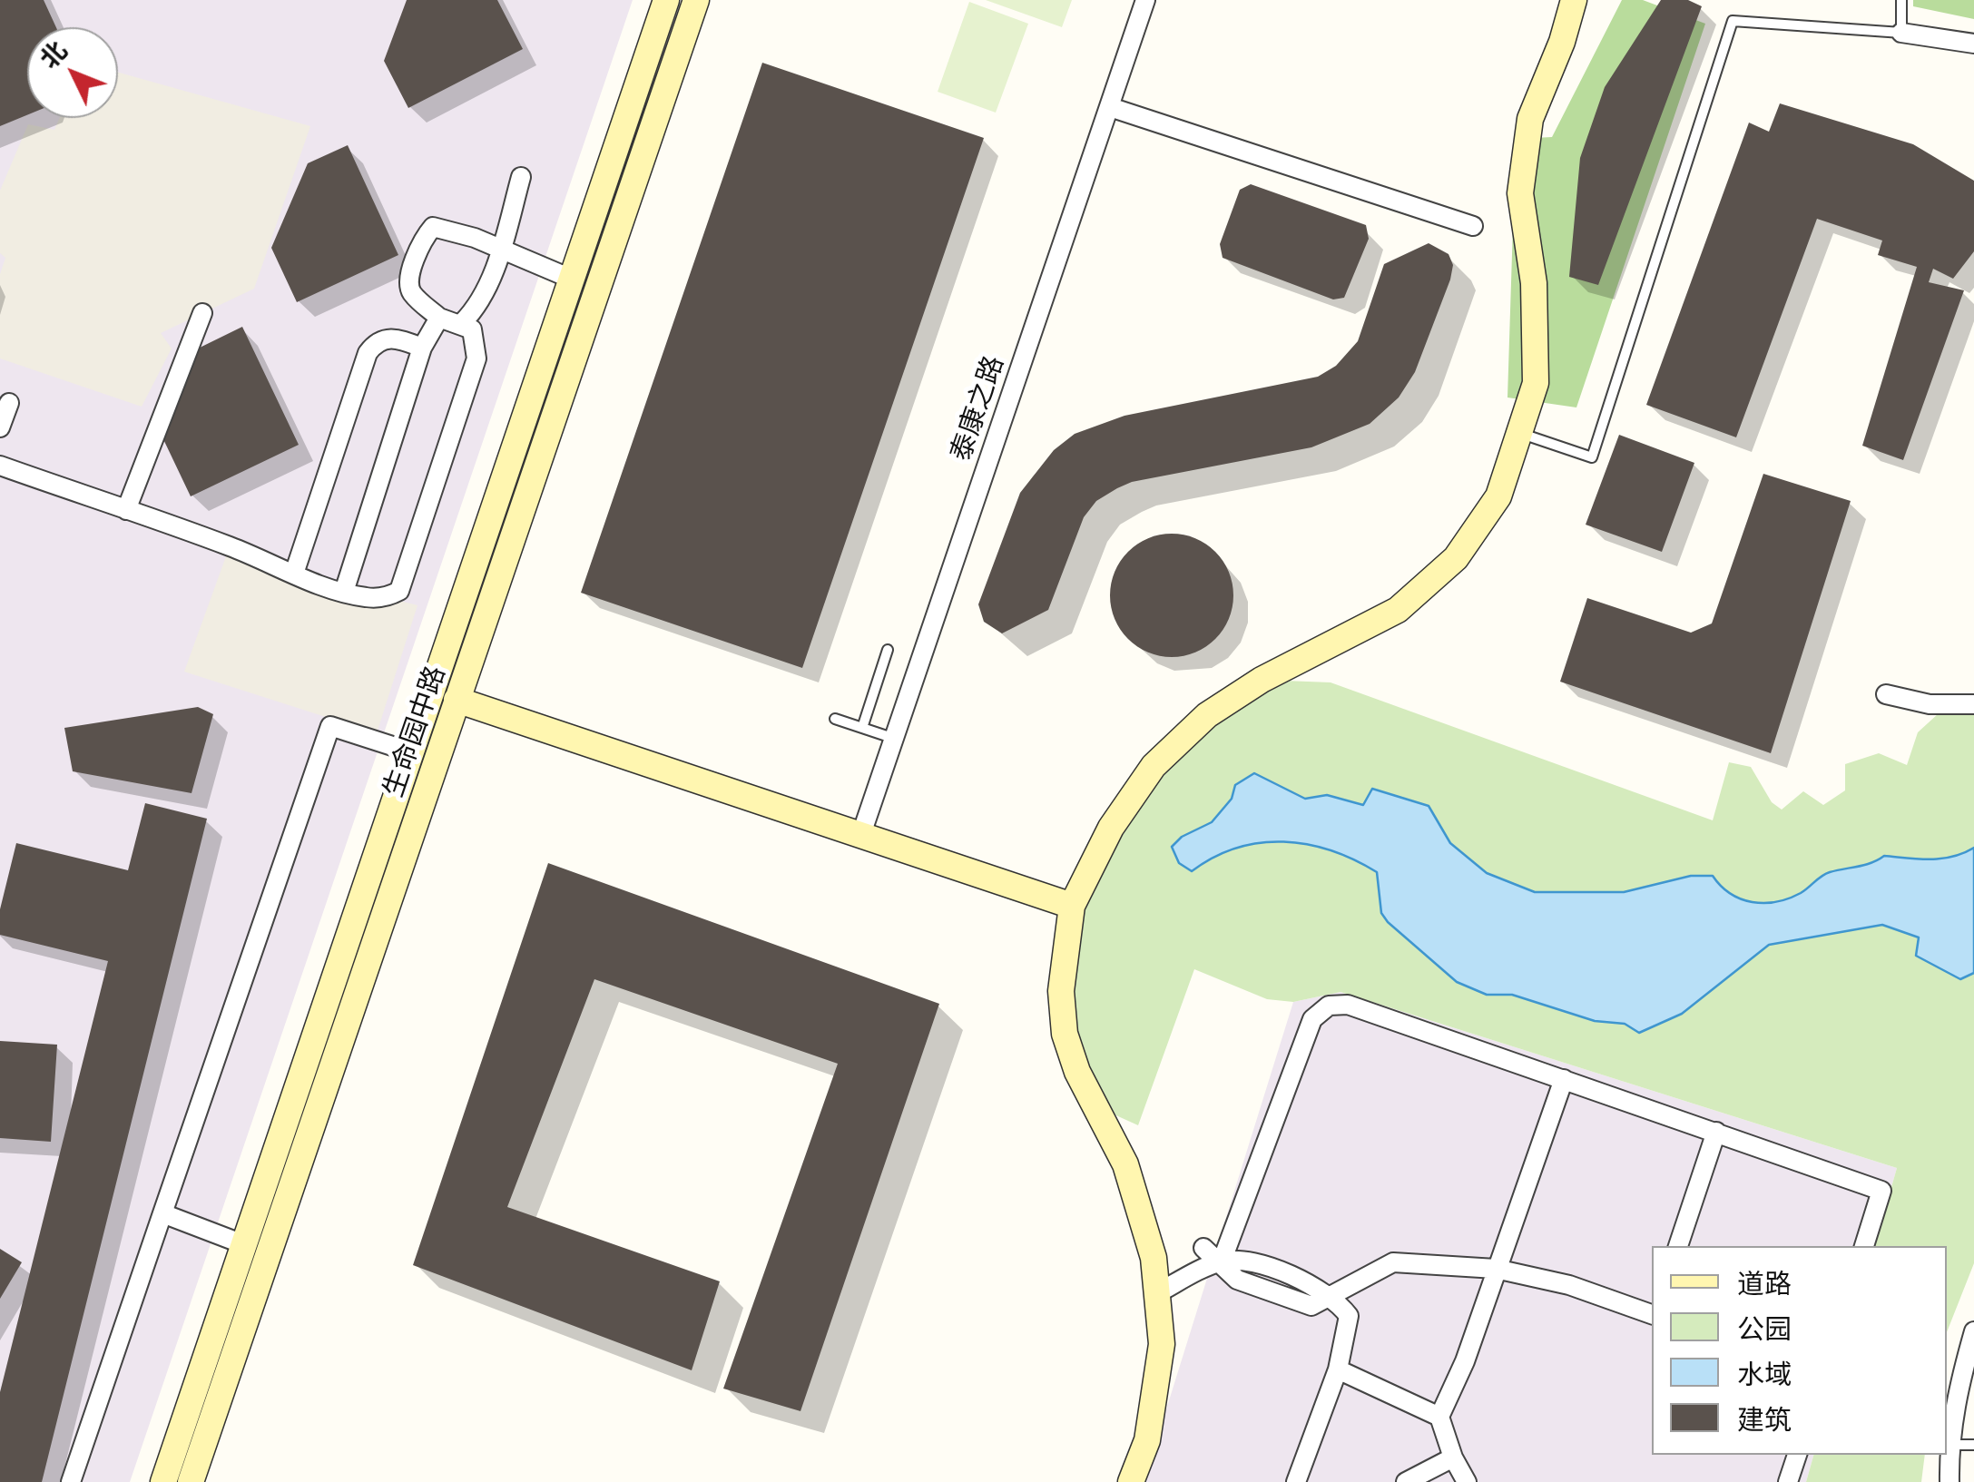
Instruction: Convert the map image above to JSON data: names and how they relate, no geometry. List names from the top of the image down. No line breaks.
{"streets":{"street":["泰康之路","生命园中路"]},"legend":["道路","公园","水域","建筑"],"north":"top left"}
